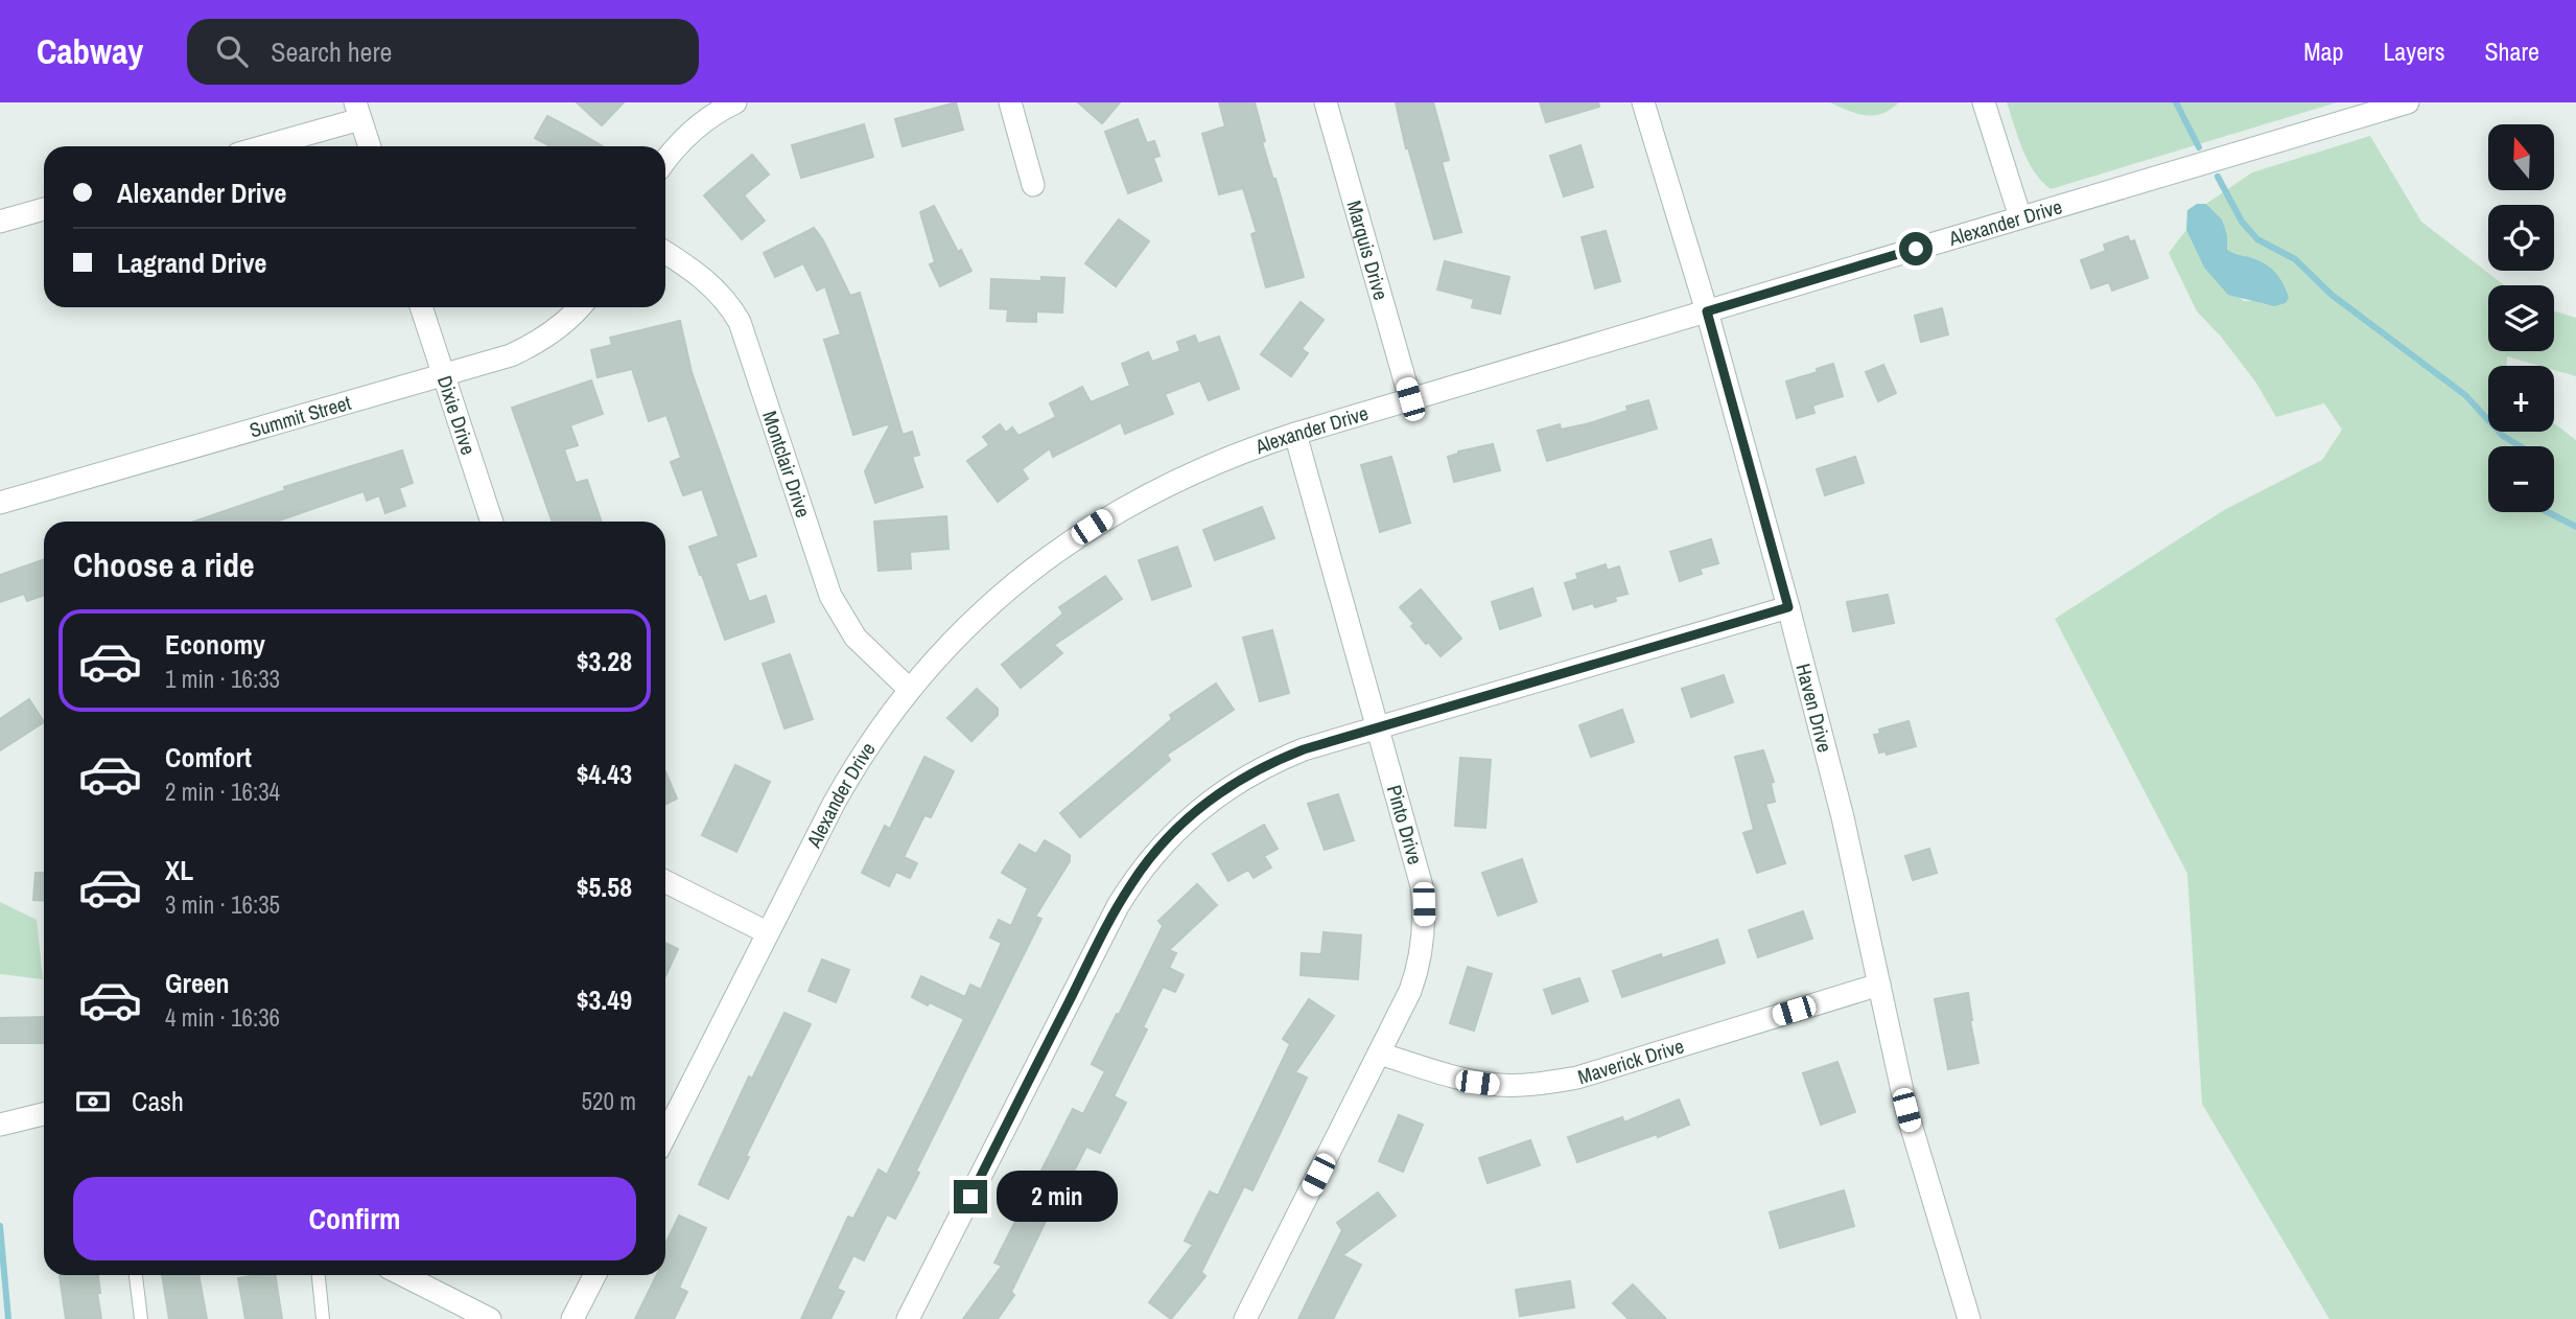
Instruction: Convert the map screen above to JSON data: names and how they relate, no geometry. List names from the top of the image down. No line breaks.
{"streets":{"street":["Alexander Drive","Marquis Drive","Dixie Drive","Summit Street","Montclair Drive","Haven Drive","Pinto Drive","Maverick Drive"]},"crossings":[["Alexander Drive","Marquis Drive"],["Alexander Drive","Montclair Drive"],["Alexander Drive","Haven Drive"],["Alexander Drive","Pinto Drive"],["Dixie Drive","Summit Street"],["Haven Drive","Maverick Drive"],["Pinto Drive","Maverick Drive"]],"north":"top","page":{"header":"Cabway","search":"Search here","nav":["Map","Layers","Share"],"map_buttons":["+","−"],"banner":["Alexander Drive","Lagrand Drive"],"heading":"Choose a ride","list":[{"name":"Economy","note":"1 min · 16:33","value":"$3.28"},{"name":"Comfort","note":"2 min · 16:34","value":"$4.43"},{"name":"XL","note":"3 min · 16:35","value":"$5.58"},{"name":"Green","note":"4 min · 16:36","value":"$3.49"}],"pay":["Cash","520 m"],"buttons":"Confirm","bubble":"2 min"}}
